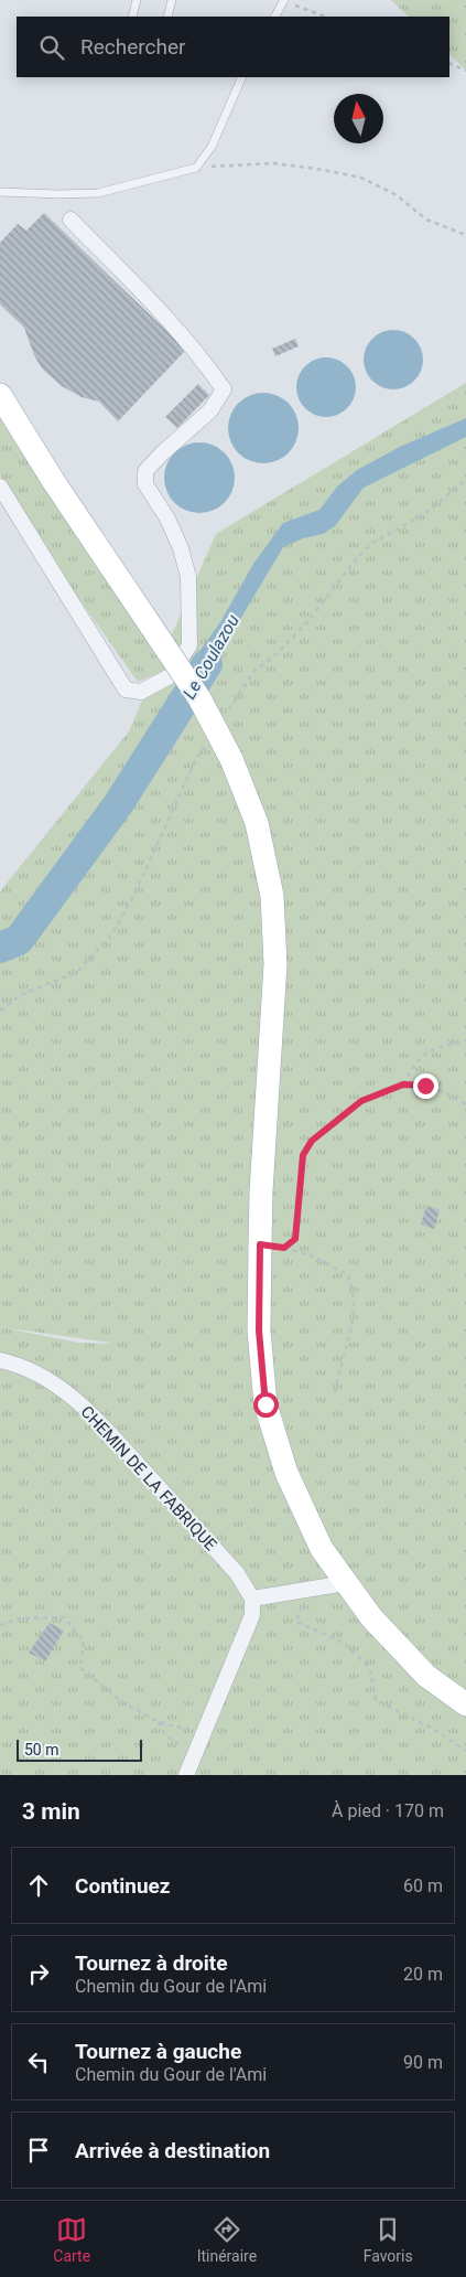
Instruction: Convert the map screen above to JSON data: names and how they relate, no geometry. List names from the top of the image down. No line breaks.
{"streets":{"street":["CHEMIN DE LA FABRIQUE"]},"water":["Le Coulazou"],"scale_bar":"50 m","north":"top","page":{"search":"Rechercher","scale":"50 m","heading":["3 min","À pied · 170 m"],"list":[["Continuez","60 m"],["Tournez à droite","Chemin du Gour de l'Ami","20 m"],["Tournez à gauche","Chemin du Gour de l'Ami","90 m"],"Arrivée à destination"],"nav":["Carte","Itinéraire","Favoris"]}}
